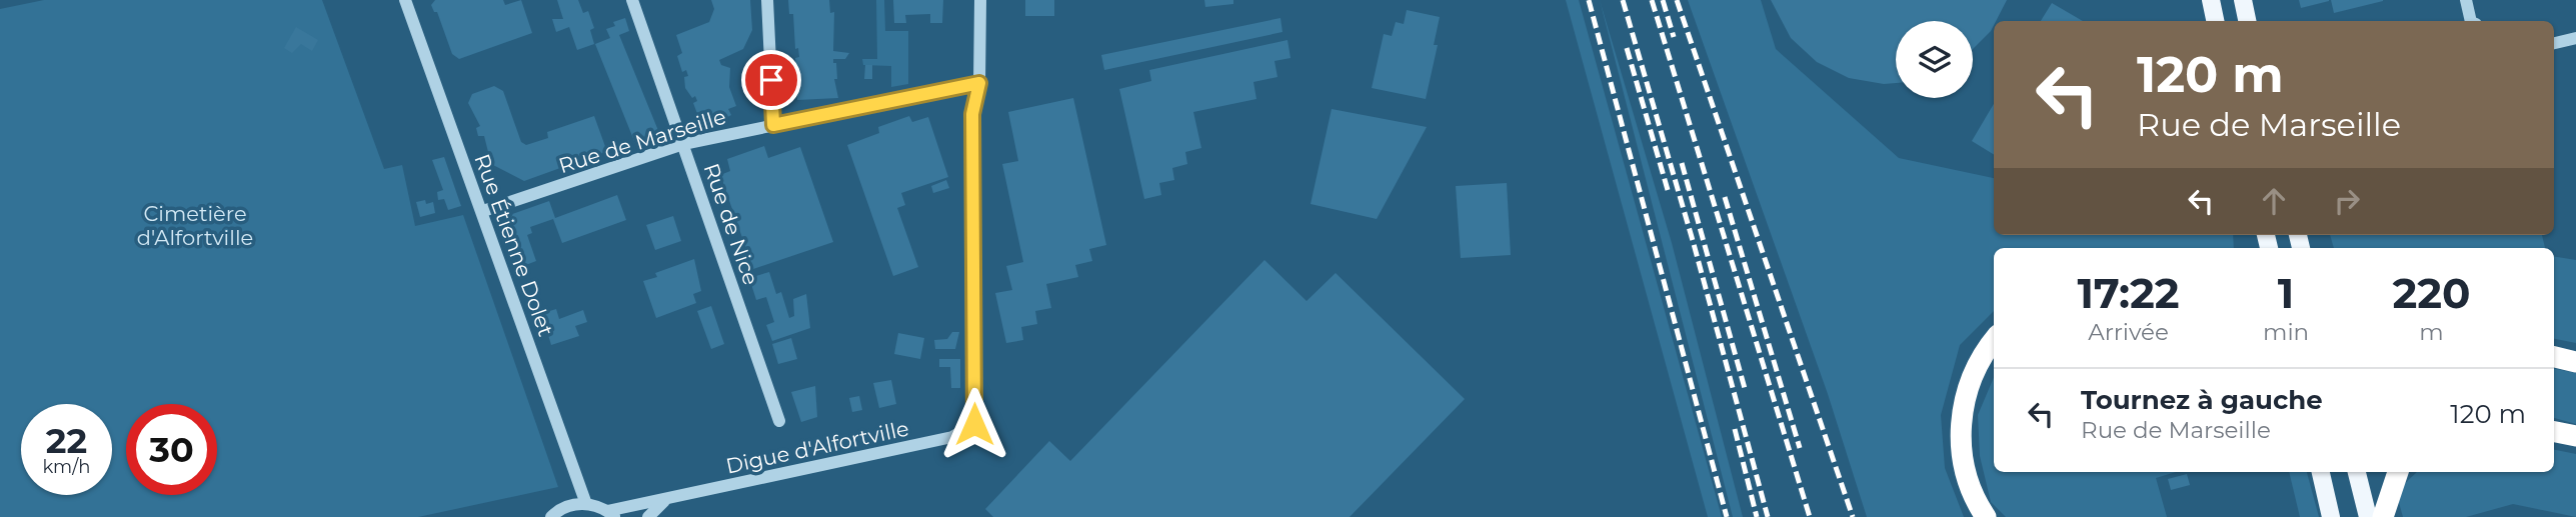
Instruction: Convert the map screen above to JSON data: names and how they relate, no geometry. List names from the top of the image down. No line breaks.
{"streets":{"street":["Rue de Marseille","Rue de Nice","Rue Étienne Dolet","Digue d'Alfortville"]},"crossings":[["Rue de Marseille","Rue de Nice"],["Rue de Marseille","Rue Étienne Dolet"],["Rue de Marseille","Digue d'Alfortville"]],"parks":["Cimetière d'Alfortville"],"page":{"turn":["120 m","Rue de Marseille"],"eta":["17:22","Arrivée","1","min","220","m"],"list":[{"name":"Tournez à gauche","note":"Rue de Marseille","value":"120 m"}],"speed":"22 km/h","limit":"30"}}
